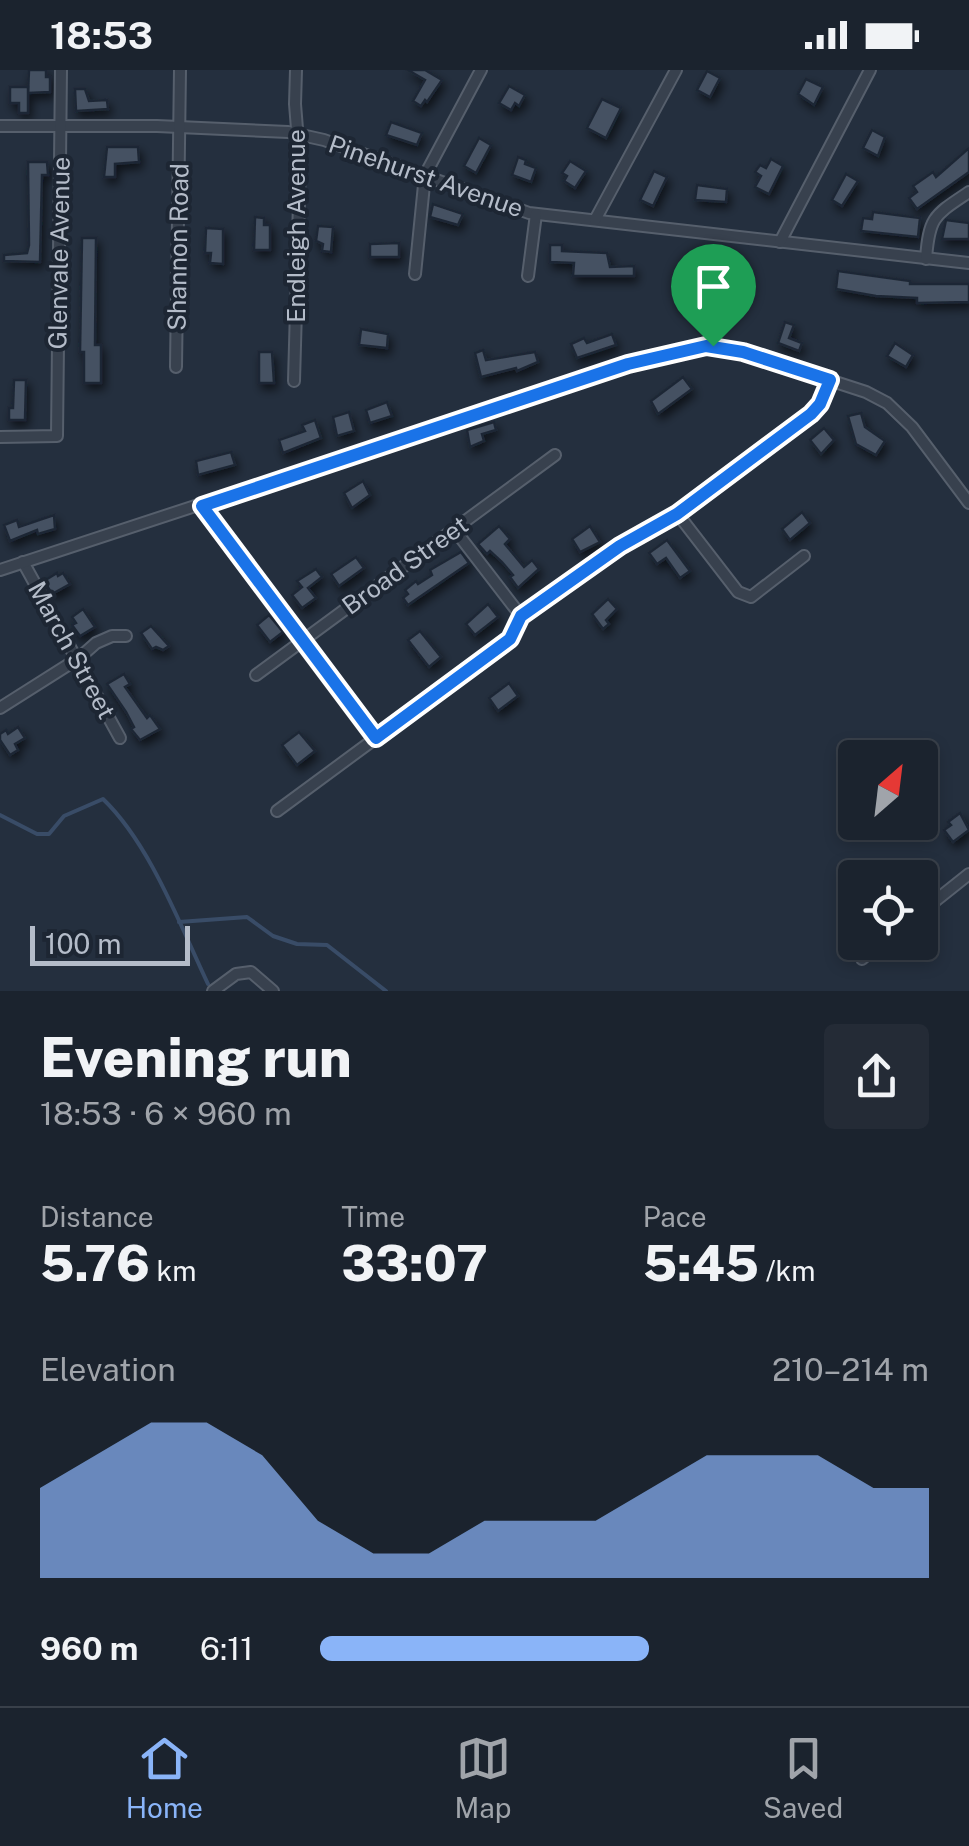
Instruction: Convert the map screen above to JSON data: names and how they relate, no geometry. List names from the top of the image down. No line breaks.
{"streets":{"street":["Pinehurst Avenue","Endleigh Avenue","Shannon Road","Glenvale Avenue","Broad Street","March Street"]},"crossings":[["Pinehurst Avenue","Endleigh Avenue"],["Pinehurst Avenue","Shannon Road"],["Pinehurst Avenue","Glenvale Avenue"]],"scale_bar":"100 m","north":"top right","page":{"status":"18:53","scale":"100 m","heading":["Evening run","18:53 · 6 × 960 m"],"stats":[["Distance","5.76 km"],["Time","33:07"],["Pace","5:45 /km"]],"chart":["Elevation","210–214 m"],"list":[{"name":"960 m","note":"6:11"}],"tabs":["Home","Map","Saved"]}}
